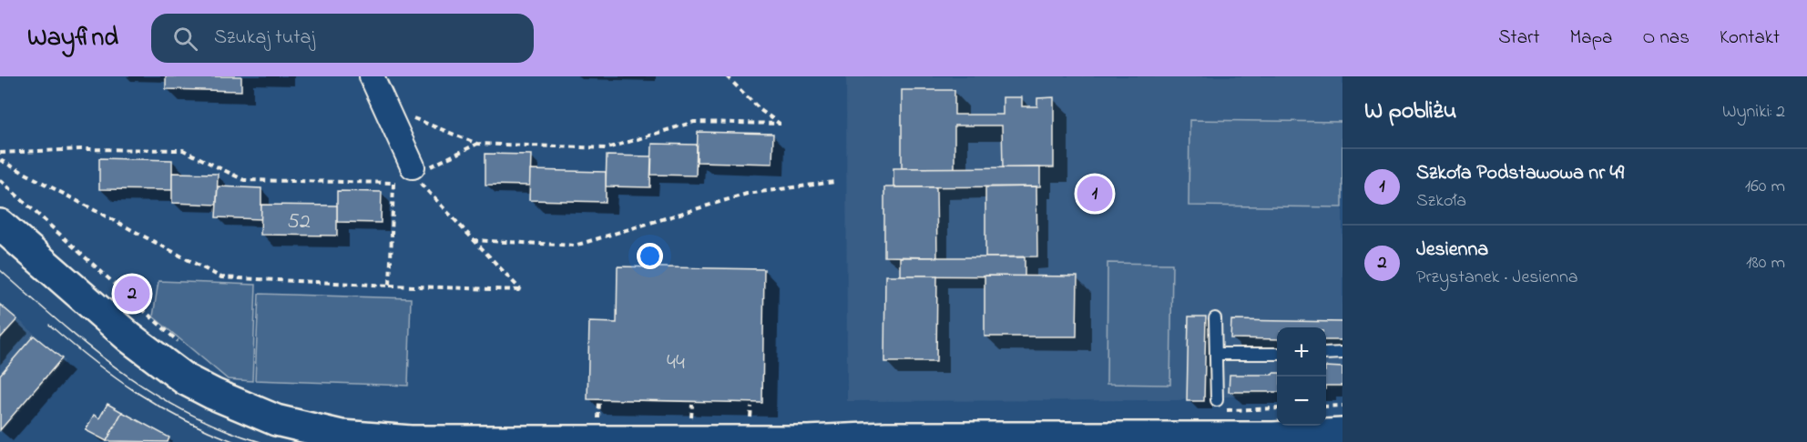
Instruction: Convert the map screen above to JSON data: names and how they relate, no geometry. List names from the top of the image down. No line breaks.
{"house_numbers":["52","44"],"page":{"header":"Wayfind","search":"Szukaj tutaj","nav":["Start","Mapa","O nas","Kontakt"],"heading":["W pobliżu","Wyniki: 2"],"list":[{"mark":"1","name":"Szkoła Podstawowa nr 49","note":"Szkoła","value":"160 m"},{"mark":"2","name":"Jesienna","note":"Przystanek · Jesienna","value":"180 m"}],"pins":["1","2"],"map_buttons":["+","−"]}}
